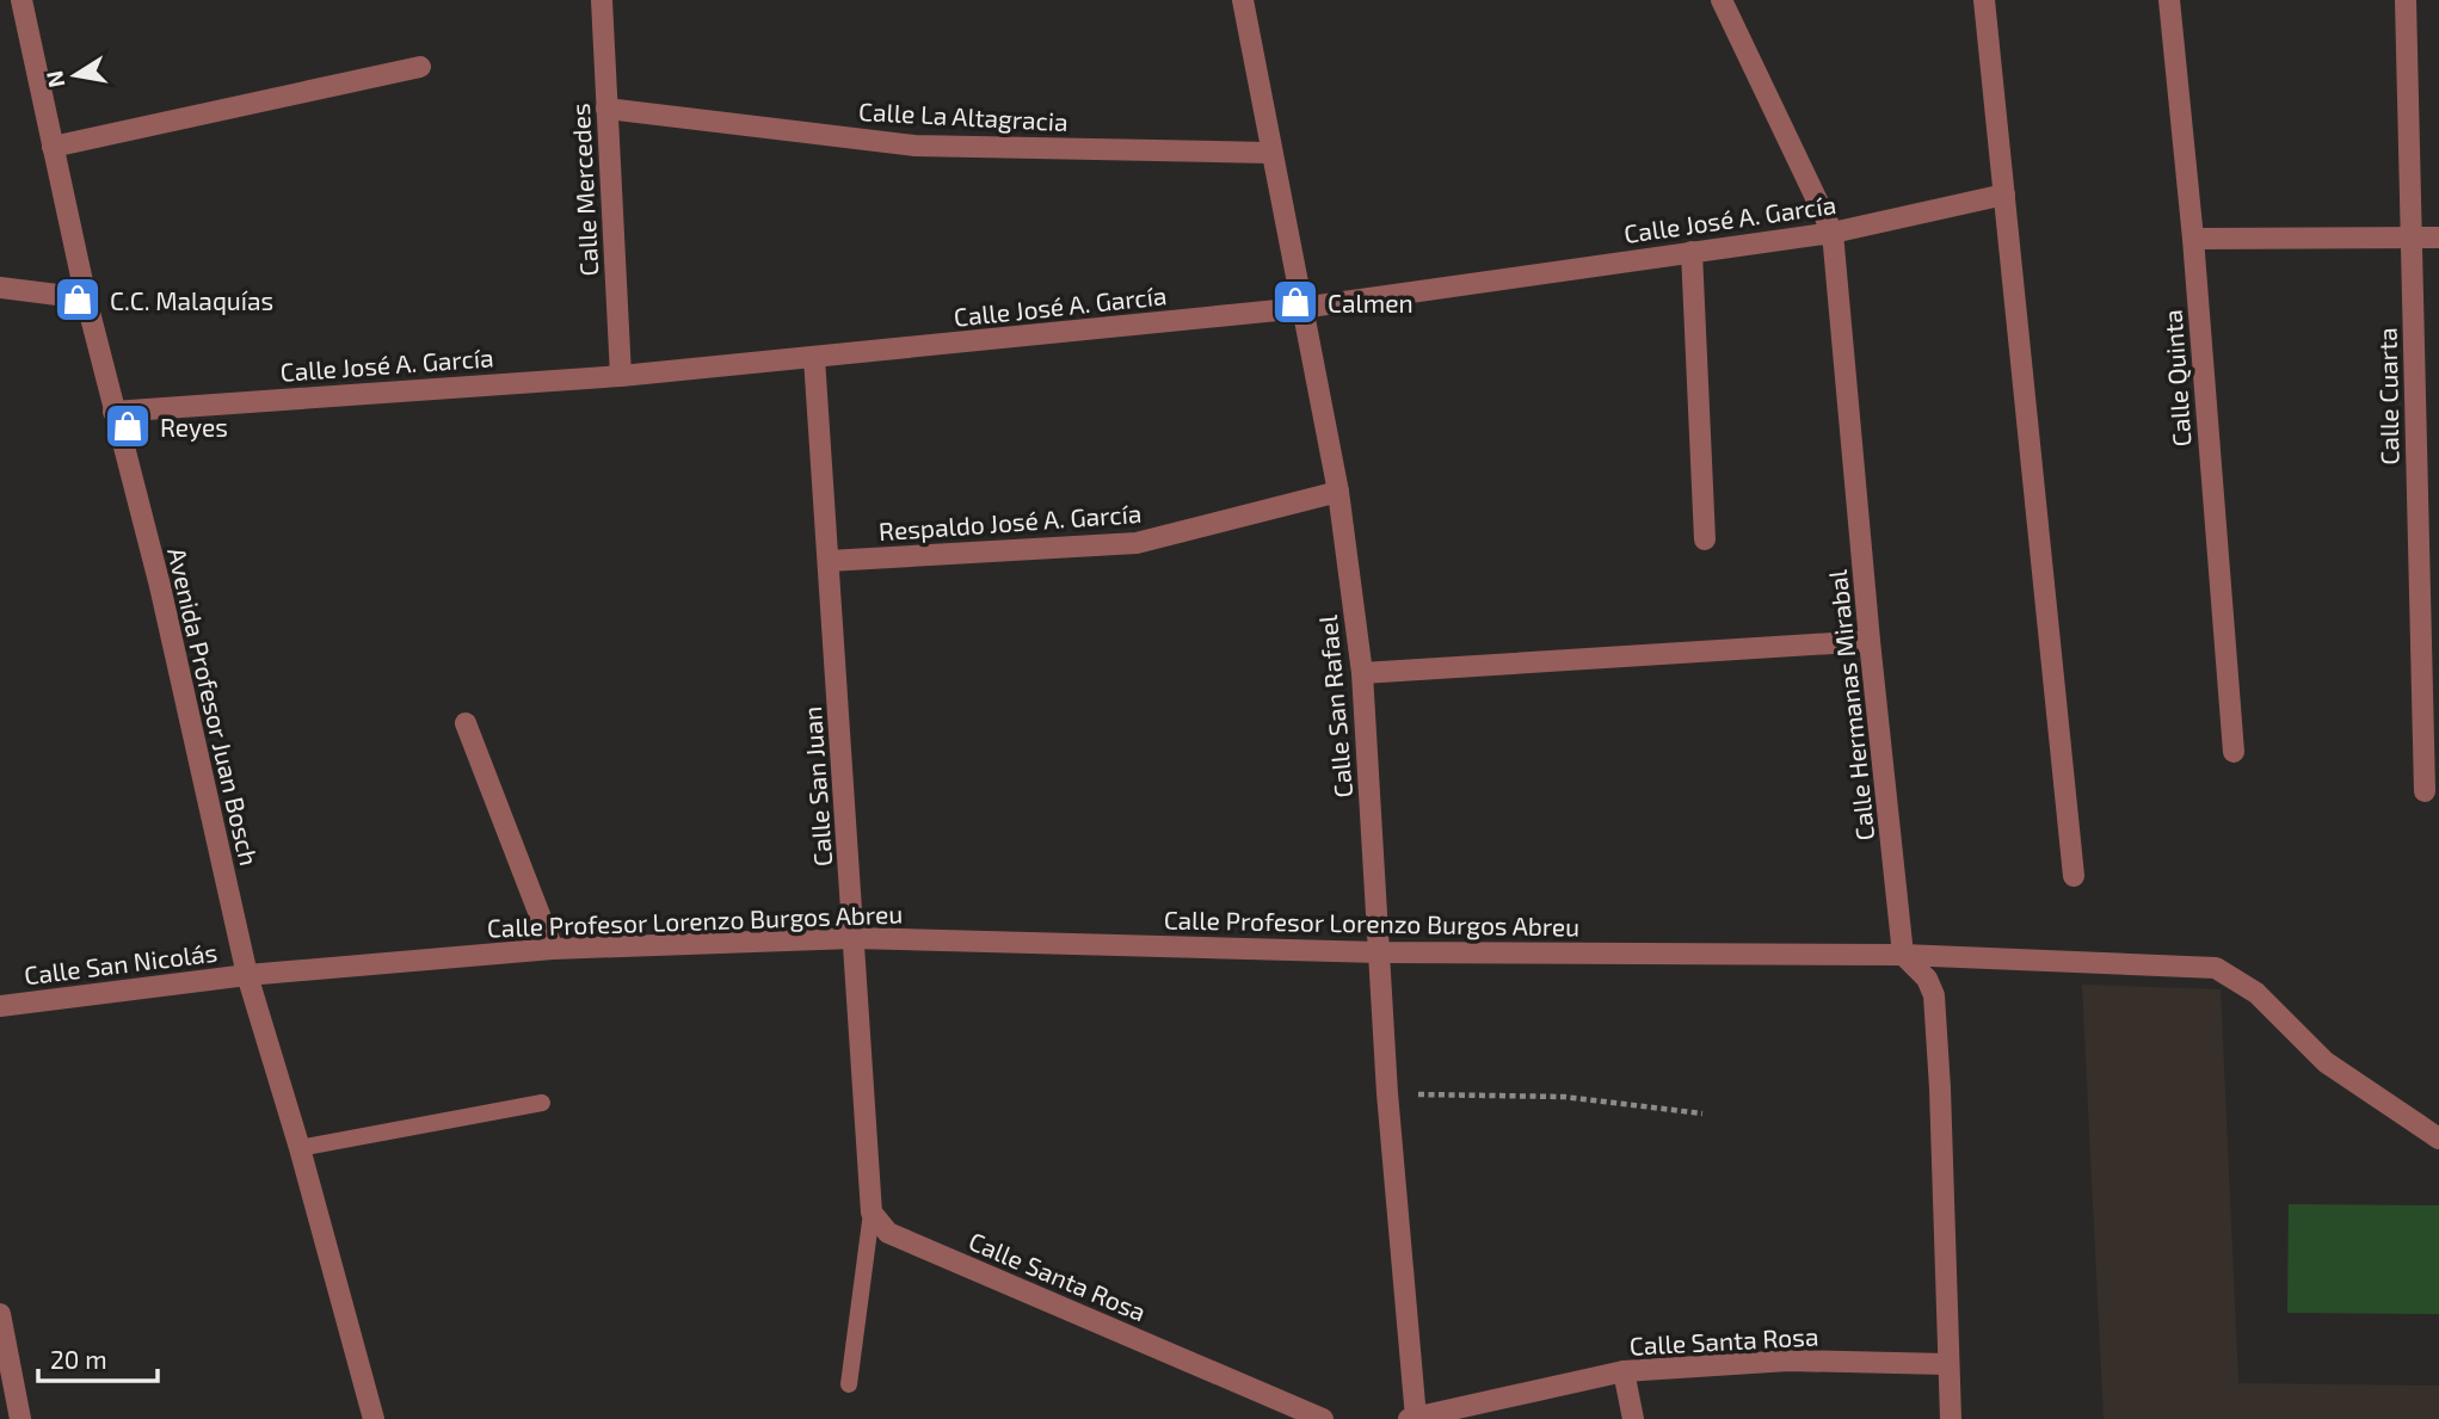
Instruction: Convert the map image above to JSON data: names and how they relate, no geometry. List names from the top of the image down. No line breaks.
{"streets":{"street":["Calle La Altagracia","Calle Mercedes","Calle José A. García","Calle Quinta","Calle Cuarta","Respaldo José A. García","Calle Hermanas Mirabal","Avenida Profesor Juan Bosch","Calle San Rafael","Calle San Juan","Calle Profesor Lorenzo Burgos Abreu","Calle San Nicolás","Calle Santa Rosa"]},"crossings":[["Calle La Altagracia","Calle Mercedes"],["Calle La Altagracia","Calle San Rafael"],["Calle Mercedes","Calle José A. García"],["Calle José A. García","Calle Hermanas Mirabal"],["Calle José A. García","Avenida Profesor Juan Bosch"],["Calle José A. García","Calle San Rafael"],["Calle José A. García","Calle San Juan"],["Respaldo José A. García","Calle San Rafael"],["Respaldo José A. García","Calle San Juan"],["Calle Hermanas Mirabal","Calle Profesor Lorenzo Burgos Abreu"],["Avenida Profesor Juan Bosch","Calle Profesor Lorenzo Burgos Abreu"],["Avenida Profesor Juan Bosch","Calle San Nicolás"],["Calle San Rafael","Calle Profesor Lorenzo Burgos Abreu"],["Calle San Rafael","Calle Santa Rosa"],["Calle San Juan","Calle Profesor Lorenzo Burgos Abreu"],["Calle San Juan","Calle Santa Rosa"],["Calle Profesor Lorenzo Burgos Abreu","Calle San Nicolás"]],"places":{"shop":["C.C. Malaquías","Calmen","Reyes"]},"scale_bar":"20 m","north":"left"}
